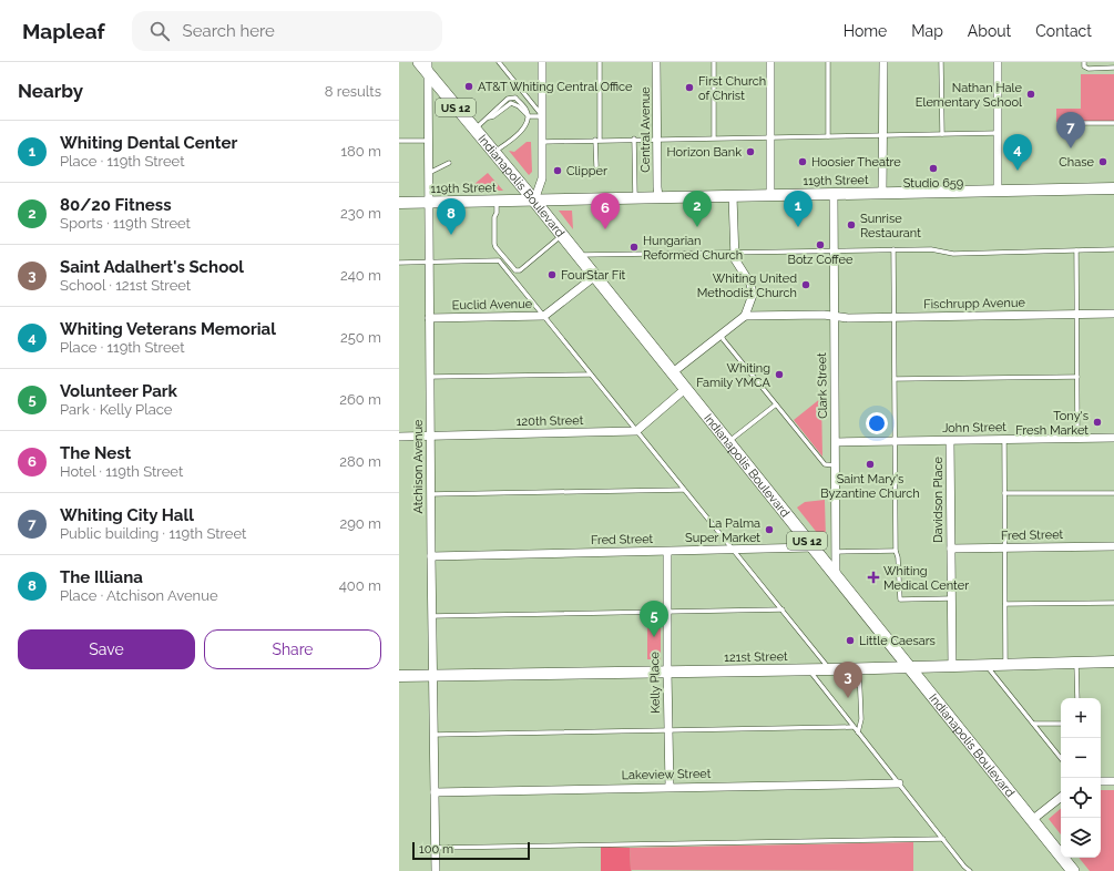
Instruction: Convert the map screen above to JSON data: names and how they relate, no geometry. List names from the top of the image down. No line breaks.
{"streets":{"main road":["US 12","Indianapolis Boulevard"],"street":["Central Avenue","119th Street","Fischrupp Avenue","Euclid Avenue","Clark Street","120th Street","John Street","Atchison Avenue","Davidson Place","Fred Street","121st Street","Kelly Place","Lakeview Street"]},"crossings":[["Central Avenue","119th Street"],["119th Street","Indianapolis Boulevard"],["119th Street","Clark Street"],["119th Street","Atchison Avenue"],["Indianapolis Boulevard","Euclid Avenue"],["Indianapolis Boulevard","Clark Street"],["Indianapolis Boulevard","Atchison Avenue"],["Indianapolis Boulevard","Fred Street"],["Indianapolis Boulevard","121st Street"],["Fischrupp Avenue","Clark Street"],["Euclid Avenue","Atchison Avenue"],["Clark Street","John Street"],["120th Street","Atchison Avenue"],["John Street","Davidson Place"],["Atchison Avenue","Fred Street"],["Atchison Avenue","121st Street"],["Atchison Avenue","Lakeview Street"],["Davidson Place","Fred Street"],["Davidson Place","121st Street"],["Fred Street","Kelly Place"],["121st Street","Kelly Place"],["Kelly Place","Lakeview Street"]],"places":{"other":["AT&T Whiting Central Office","First Church of Christ","Nathan Hale Elementary School","Horizon Bank","Hoosier Theatre","Chase","Studio 659","Clipper","Sunrise Restaurant","Botz Coffee","Hungarian Reformed Church","FourStar Fit","Whiting United Methodist Church","Whiting Family YMCA","Tony's Fresh Market","Saint Mary's Byzantine Church","La Palma Super Market","Little Caesars"],"health":["Whiting Medical Center"]},"scale_bar":"100 m","page":{"header":"Mapleaf","search":"Search here","nav":["Home","Map","About","Contact"],"heading":["Nearby","8 results"],"pins":["7","4","1","2","6","8","5","3"],"list":[{"mark":"1","name":"Whiting Dental Center","note":"Place · 119th Street","value":"180 m"},{"mark":"2","name":"80/20 Fitness","note":"Sports · 119th Street","value":"230 m"},{"mark":"3","name":"Saint Adalhert's School","note":"School · 121st Street","value":"240 m"},{"mark":"4","name":"Whiting Veterans Memorial","note":"Place · 119th Street","value":"250 m"},{"mark":"5","name":"Volunteer Park","note":"Park · Kelly Place","value":"260 m"},{"mark":"6","name":"The Nest","note":"Hotel · 119th Street","value":"280 m"},{"mark":"7","name":"Whiting City Hall","note":"Public building · 119th Street","value":"290 m"},{"mark":"8","name":"The Illiana","note":"Place · Atchison Avenue","value":"400 m"}],"buttons":["Save","Share"],"map_buttons":["+","−"],"scale":"100 m"}}
